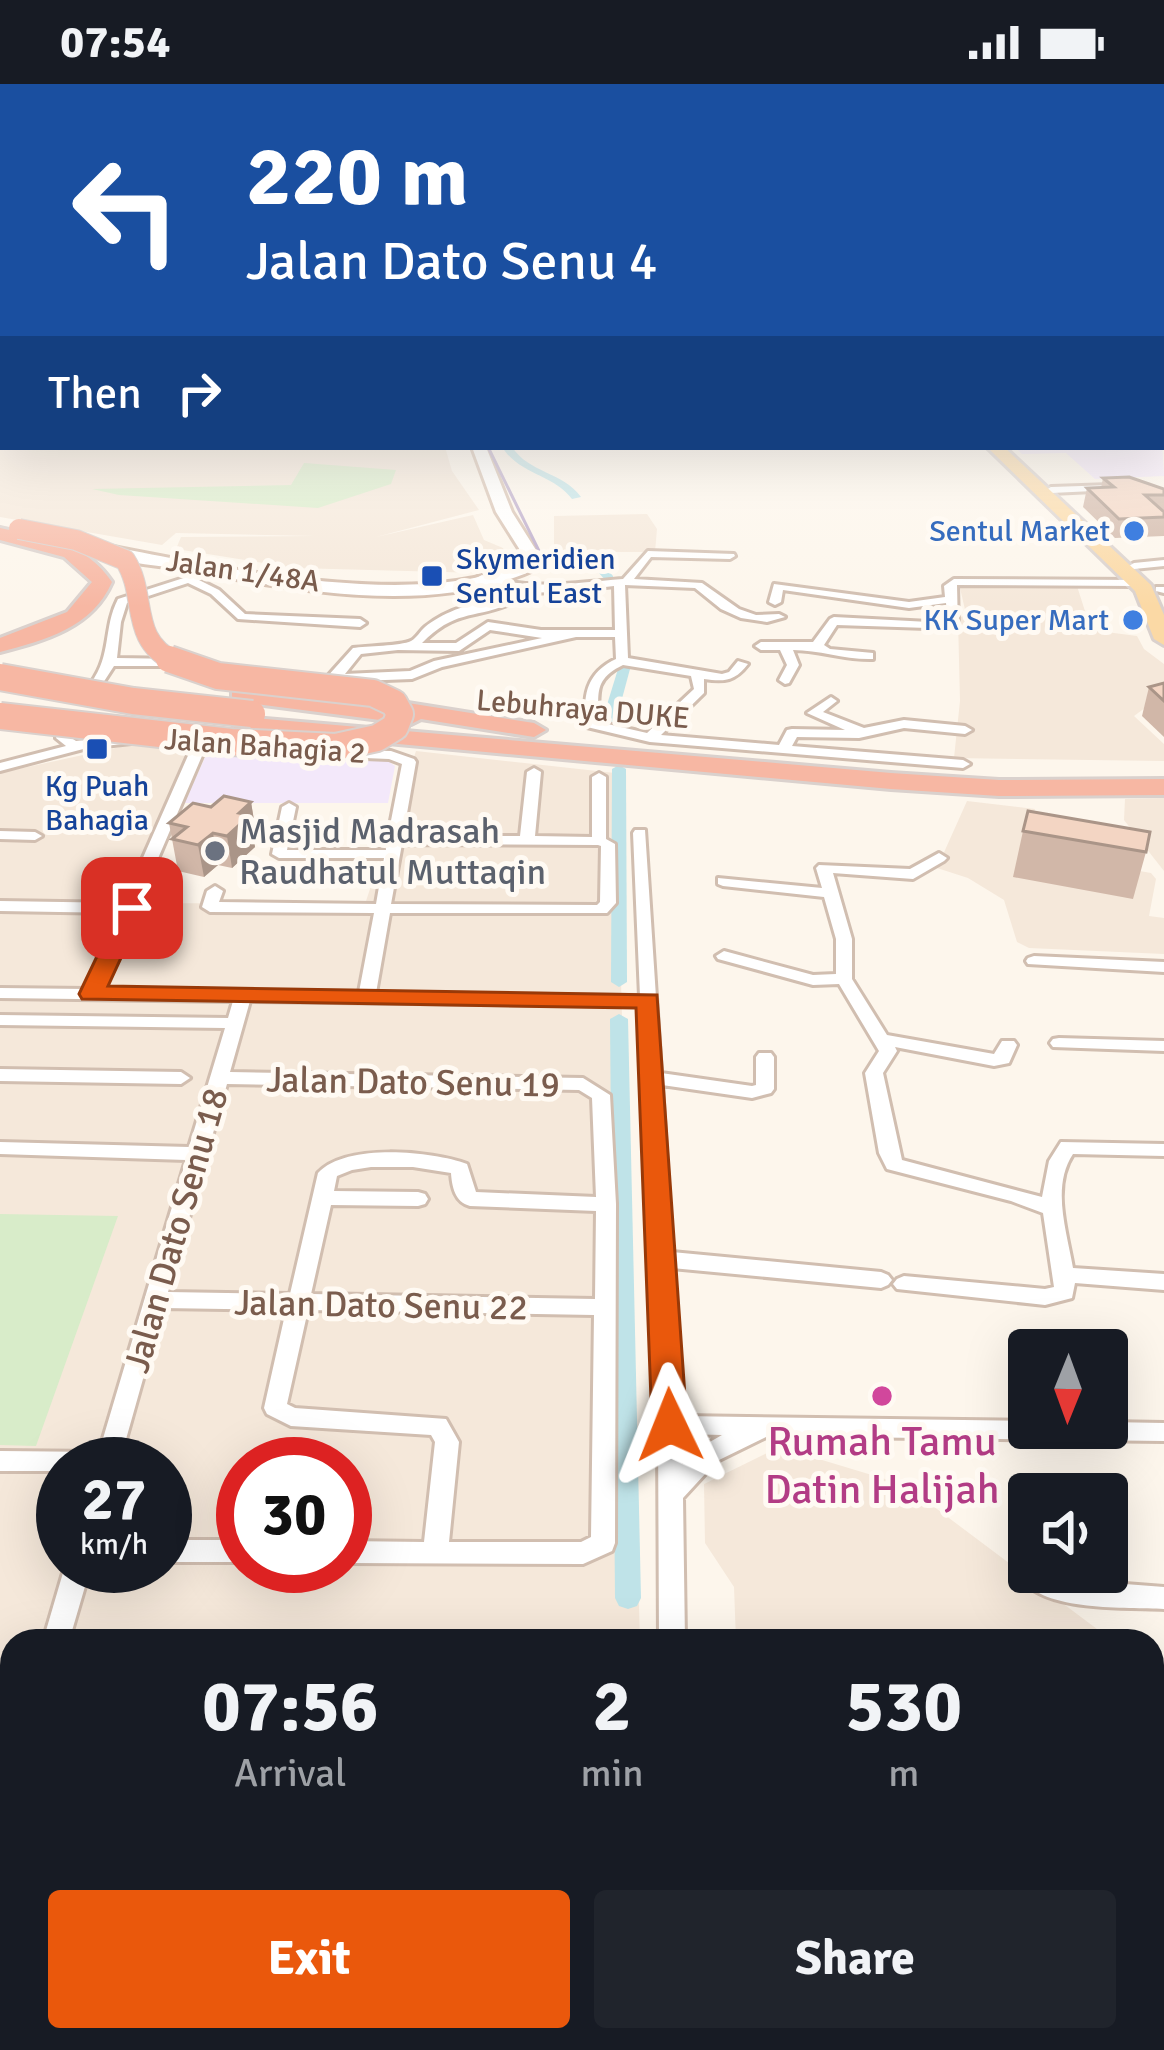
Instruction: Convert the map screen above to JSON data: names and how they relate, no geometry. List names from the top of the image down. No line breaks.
{"streets":{"highway":["Lebuhraya DUKE"],"main road":["Jalan 1/48A"],"street":["Jalan Bahagia 2","Jalan Dato Senu 19","Jalan Dato Senu 18","Jalan Dato Senu 22"]},"crossings":[["Lebuhraya DUKE","Jalan Bahagia 2"],["Jalan Dato Senu 19","Jalan Dato Senu 18"],["Jalan Dato Senu 18","Jalan Dato Senu 22"]],"places":{"other":["Sentul Market","KK Super Mart","Masjid Madrasah Raudhatul Muttaqin","Rumah Tamu Datin Halijah"],"transit":["Skymeridien Sentul East","Kg Puah Bahagia"]},"north":"bottom","page":{"status":"07:54","turn":["220 m","Jalan Dato Senu 4"],"then":"Then","speed":"27 km/h","limit":"30","eta":["07:56","Arrival","2","min","530","m"],"buttons":["Exit","Share"]}}
